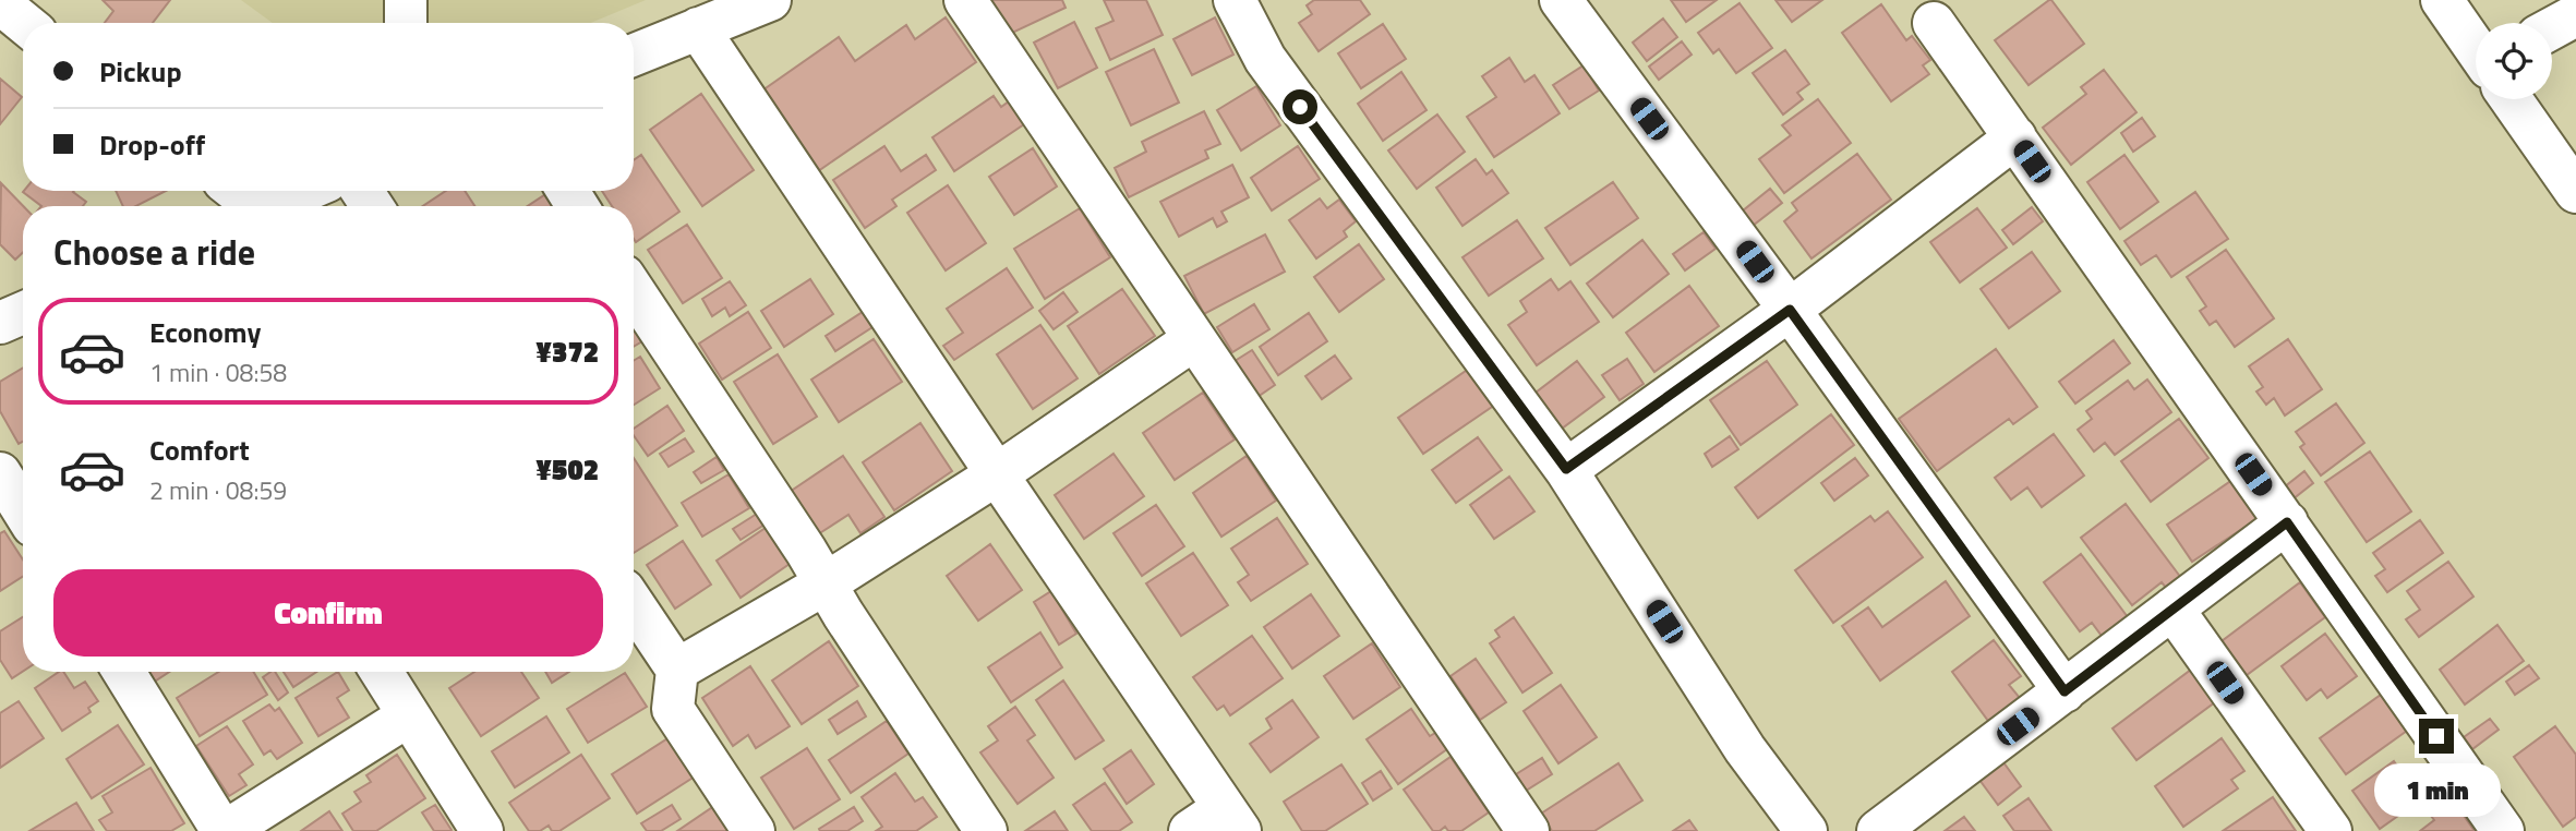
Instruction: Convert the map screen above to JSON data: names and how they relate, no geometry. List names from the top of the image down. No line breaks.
{"page":{"banner":["Pickup","Drop-off"],"heading":"Choose a ride","list":[{"name":"Economy","note":"1 min · 08:58","value":"¥372"},{"name":"Comfort","note":"2 min · 08:59","value":"¥502"}],"buttons":"Confirm","bubble":"1 min"}}
